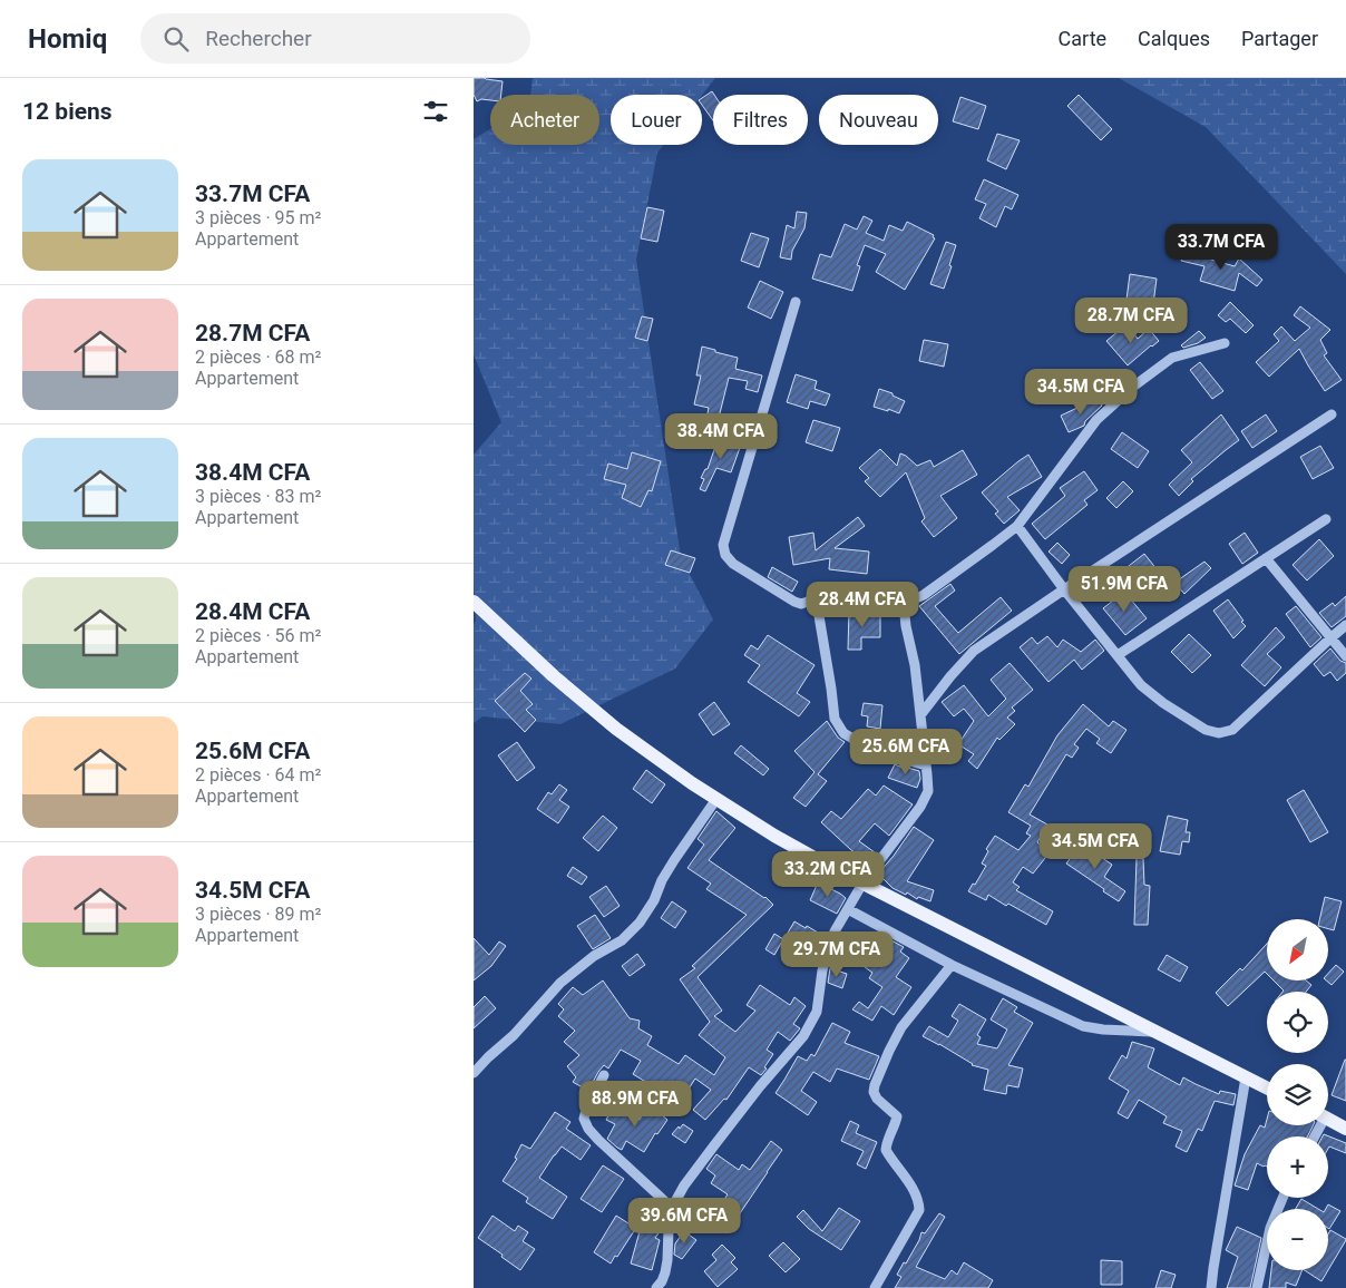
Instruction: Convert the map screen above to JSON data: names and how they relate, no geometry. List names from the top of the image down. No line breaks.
{"north":"bottom left","page":{"header":"Homiq","search":"Rechercher","nav":["Carte","Calques","Partager"],"heading":"12 biens","chip":["Acheter","Louer","Filtres","Nouveau"],"list":[{"name":"33.7M CFA","note":"3 pièces · 95 m² · Appartement"},{"name":"28.7M CFA","note":"2 pièces · 68 m² · Appartement"},{"name":"38.4M CFA","note":"3 pièces · 83 m² · Appartement"},{"name":"28.4M CFA","note":"2 pièces · 56 m² · Appartement"},{"name":"25.6M CFA","note":"2 pièces · 64 m² · Appartement"},{"name":"34.5M CFA","note":"3 pièces · 89 m² · Appartement"}],"price":["33.7M CFA","28.7M CFA","34.5M CFA","38.4M CFA","51.9M CFA","28.4M CFA","25.6M CFA","34.5M CFA","33.2M CFA","29.7M CFA","88.9M CFA","39.6M CFA"],"map_buttons":["+","−"]}}
